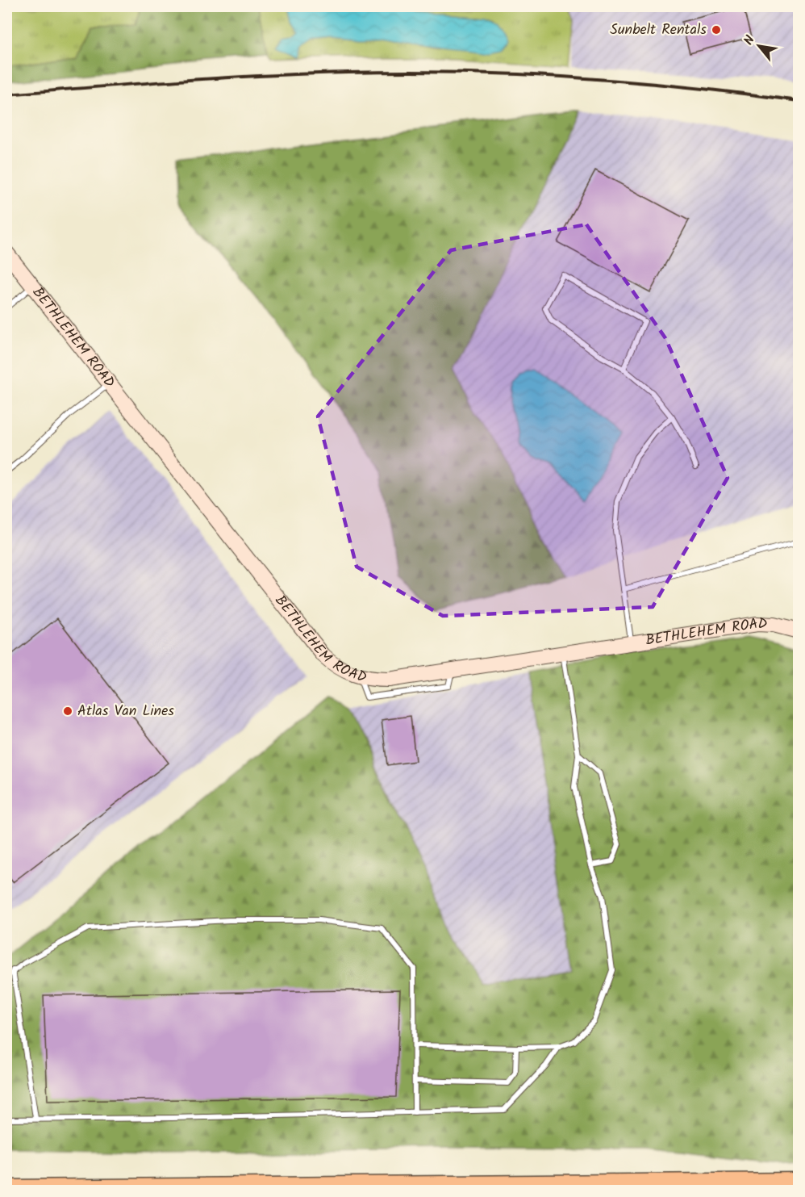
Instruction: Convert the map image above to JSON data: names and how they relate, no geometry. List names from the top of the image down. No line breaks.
{"streets":{"street":["BETHLEHEM ROAD"]},"places":["Sunbelt Rentals","Atlas Van Lines"],"north":"top left"}
